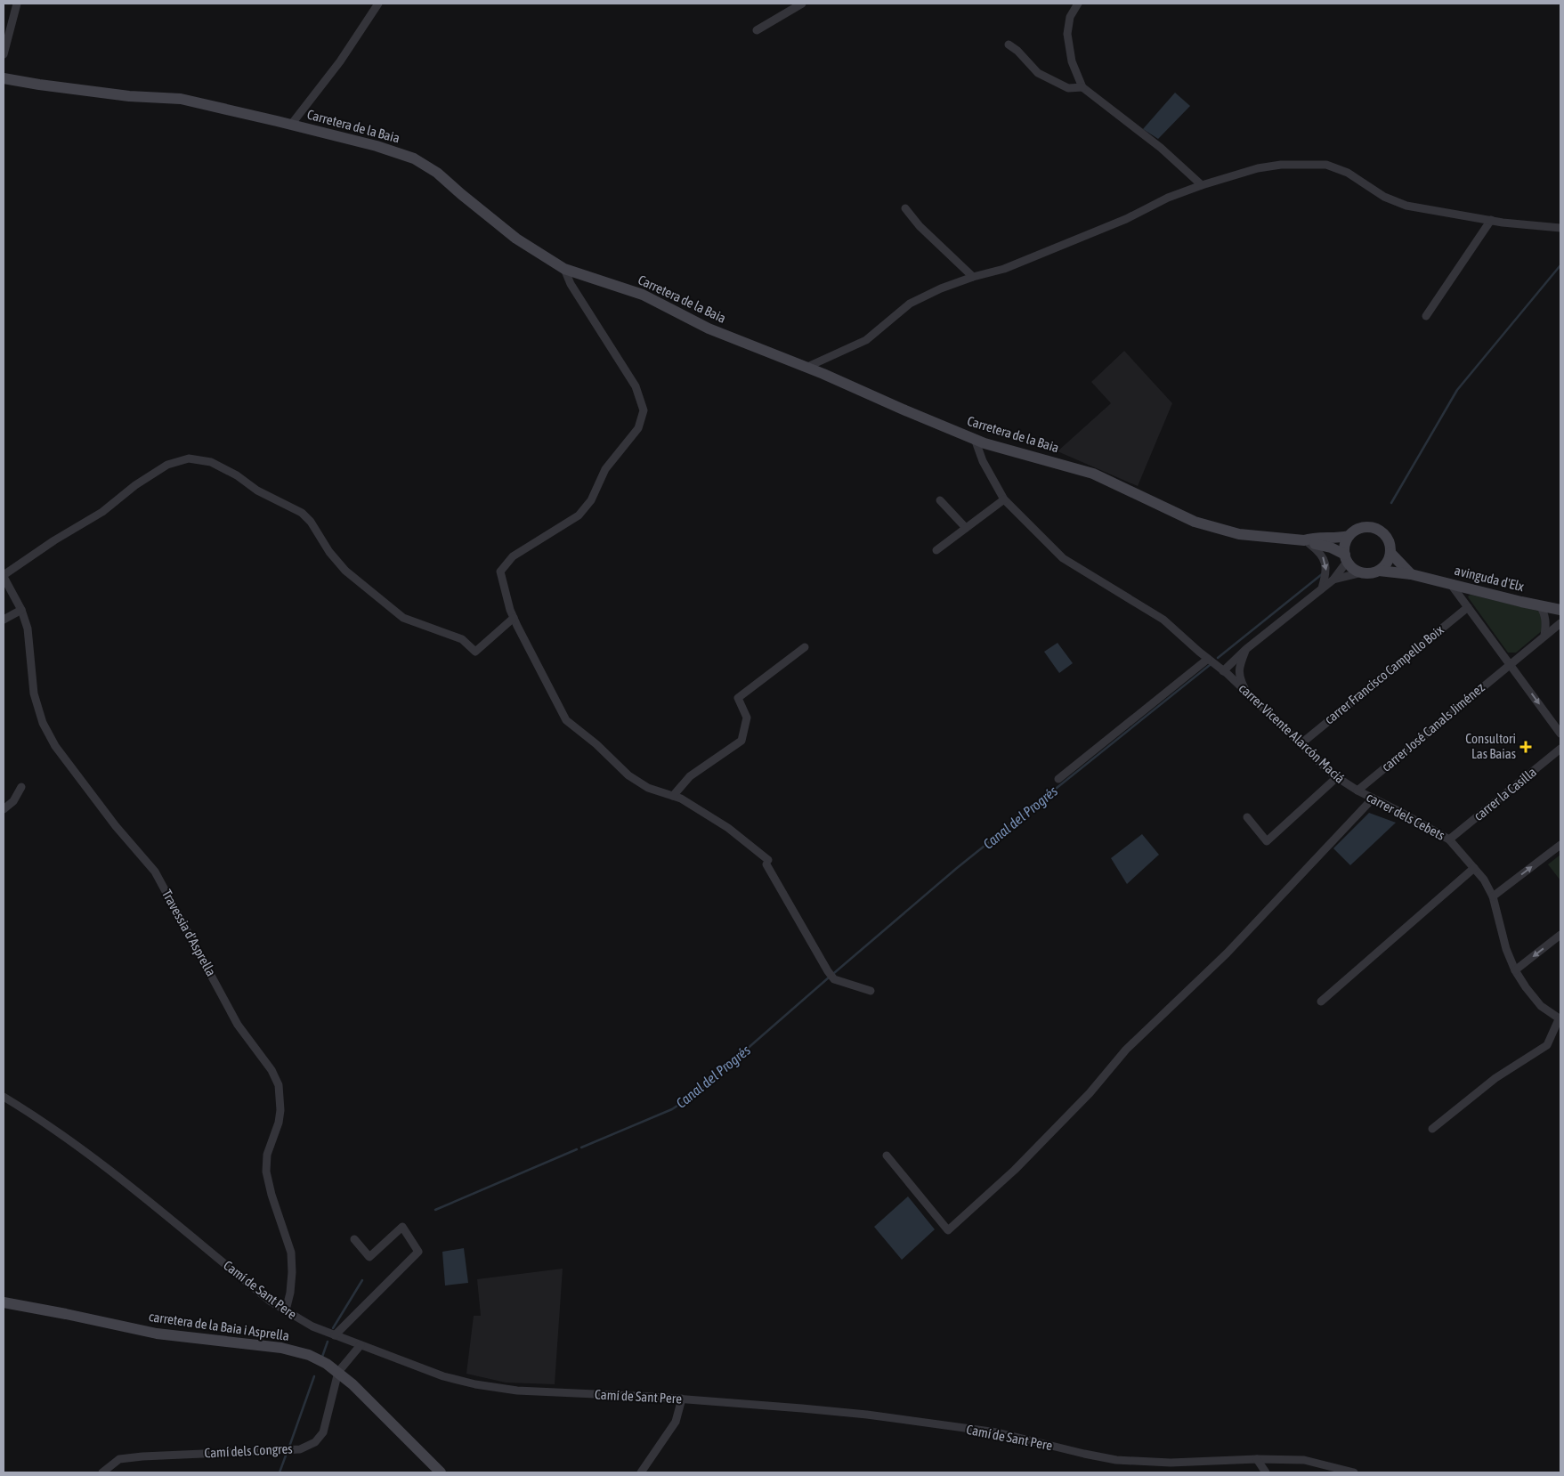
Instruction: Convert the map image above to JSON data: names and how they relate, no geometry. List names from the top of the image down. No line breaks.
{"streets":{"main road":["Carretera de la Baia","avinguda d'Elx","carretera de la Baia i Asprella"],"street":["carrer Francisco Campello Boix","carrer José Canals Jiménez","carrer Vicente Alarcón Maciá","carrer la Casilla","carrer dels Cebets","Travessia d'Asprella","Camí de Sant Pere","Camí dels Congres"]},"crossings":[["Carretera de la Baia","avinguda d'Elx"],["Carretera de la Baia","carrer Vicente Alarcón Maciá"],["carrer Francisco Campello Boix","carrer Vicente Alarcón Maciá"],["carrer José Canals Jiménez","carrer Vicente Alarcón Maciá"],["carrer José Canals Jiménez","carrer dels Cebets"],["carrer Vicente Alarcón Maciá","carrer dels Cebets"],["carrer la Casilla","carrer dels Cebets"],["Travessia d'Asprella","Camí de Sant Pere"],["Camí de Sant Pere","Camí dels Congres"],["carretera de la Baia i Asprella","Camí dels Congres"]],"water":["Canal del Progrés"],"places":{"health":["Consultori Las Baias"]}}
